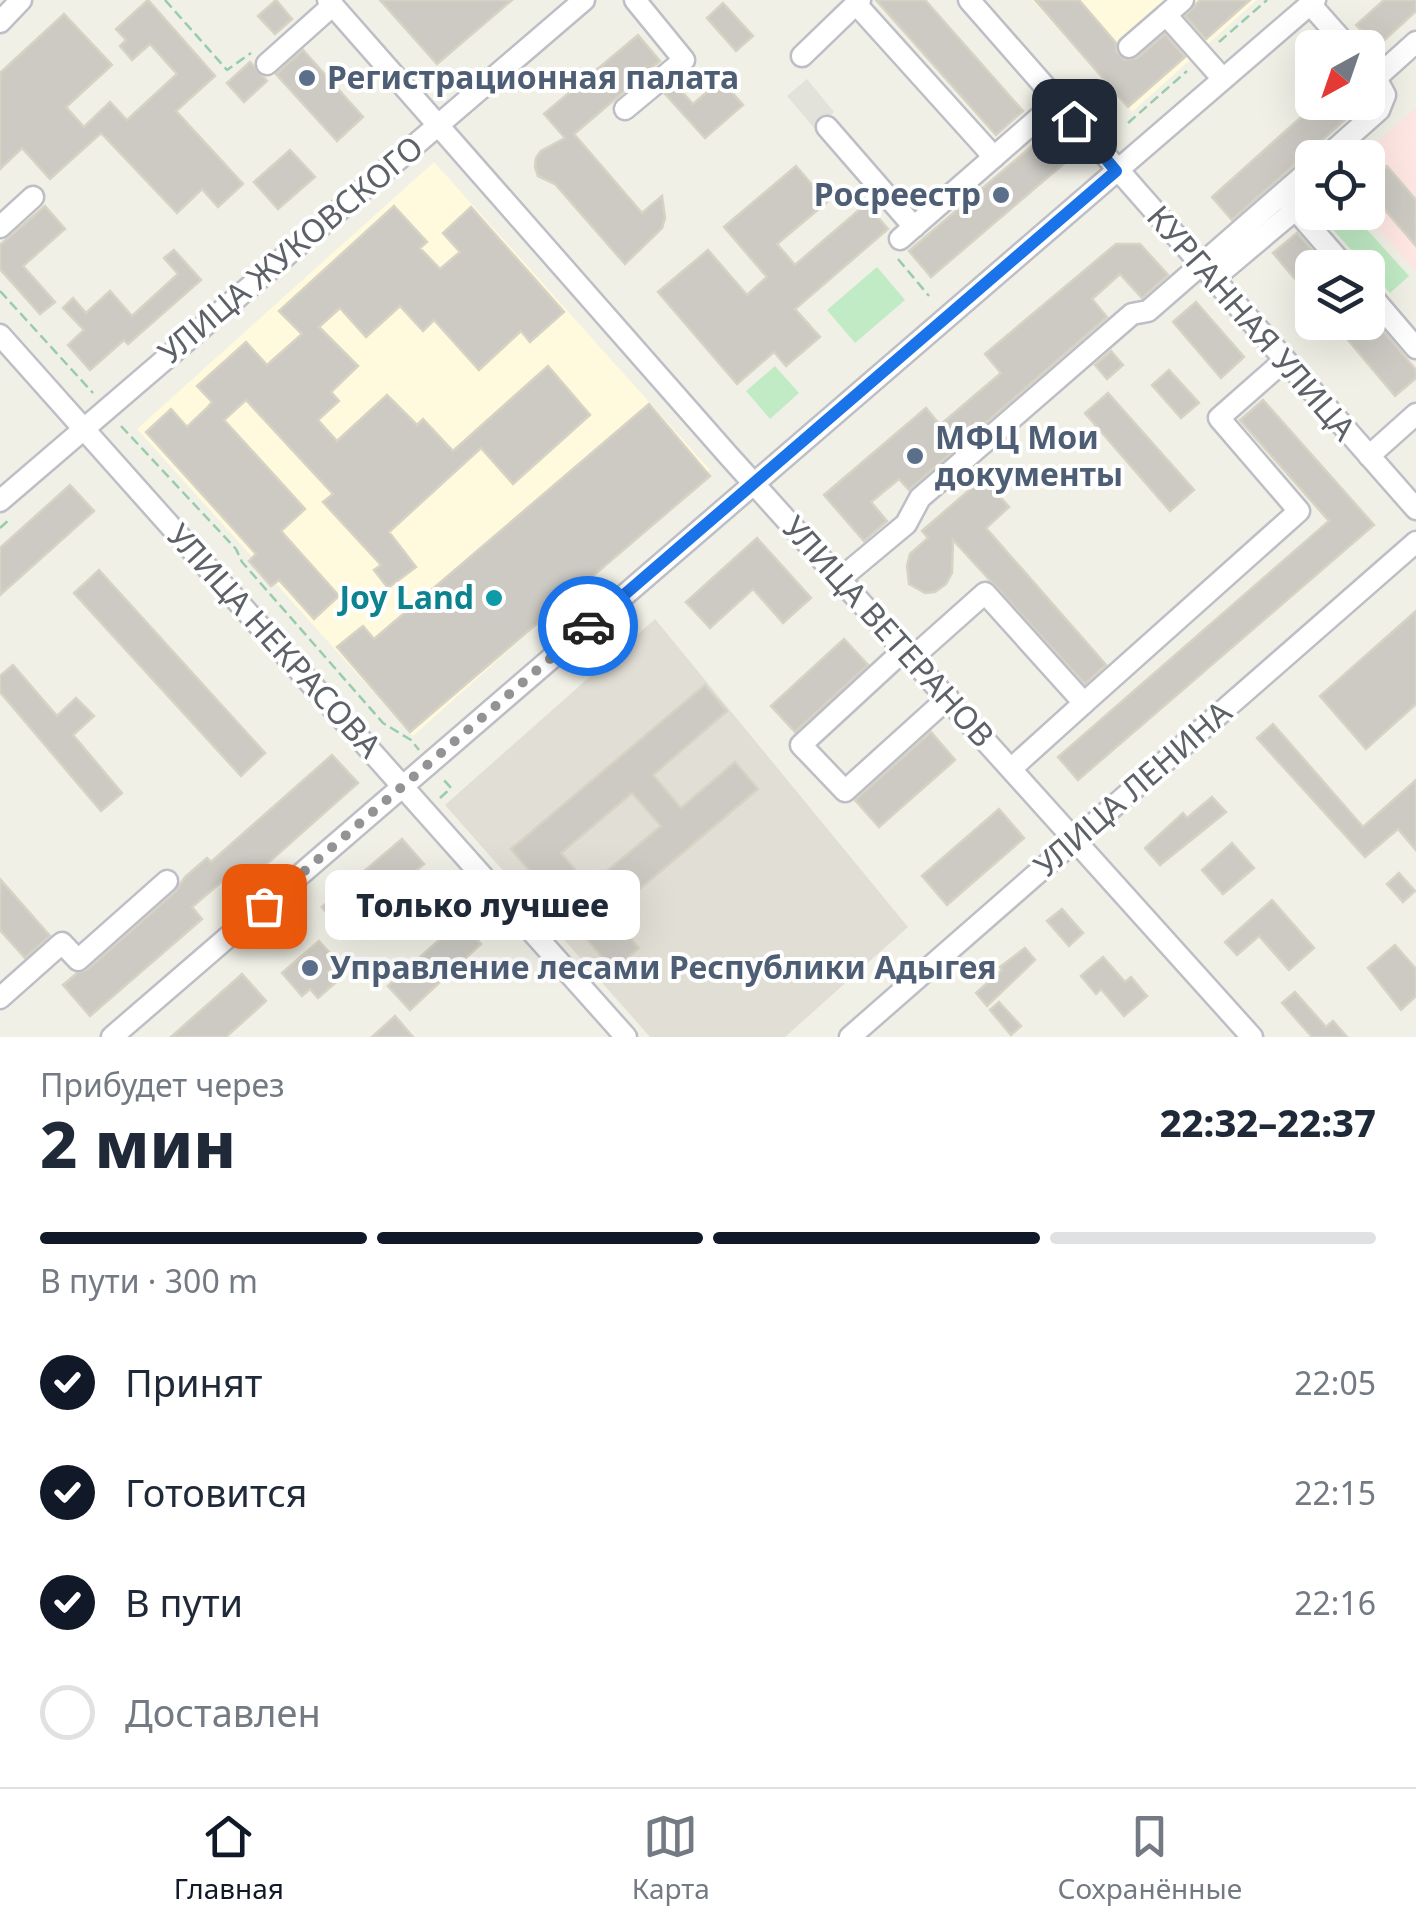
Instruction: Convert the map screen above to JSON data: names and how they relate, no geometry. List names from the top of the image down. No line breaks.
{"streets":{"street":["УЛИЦА ЖУКОВСКОГО","КУРГАННАЯ УЛИЦА","УЛИЦА ВЕТЕРАНОВ","УЛИЦА НЕКРАСОВА","УЛИЦА ЛЕНИНА"]},"crossings":[["УЛИЦА ЖУКОВСКОГО","УЛИЦА ВЕТЕРАНОВ"],["УЛИЦА ЖУКОВСКОГО","УЛИЦА НЕКРАСОВА"],["УЛИЦА ВЕТЕРАНОВ","УЛИЦА ЛЕНИНА"]],"places":["Регистрационная палата","Росреестр","МФЦ Мои документы","Joy Land","Только лучшее","Управление лесами Республики Адыгея"],"north":"bottom left","page":{"bubble":"Только лучшее","heading":["2 мин","Прибудет через","22:32–22:37"],"bar":"В пути · 300 m","list":[["Принят","22:05"],["Готовится","22:15"],["В пути","22:16"],"Доставлен"],"tabs":["Главная","Карта","Сохранённые"]}}
